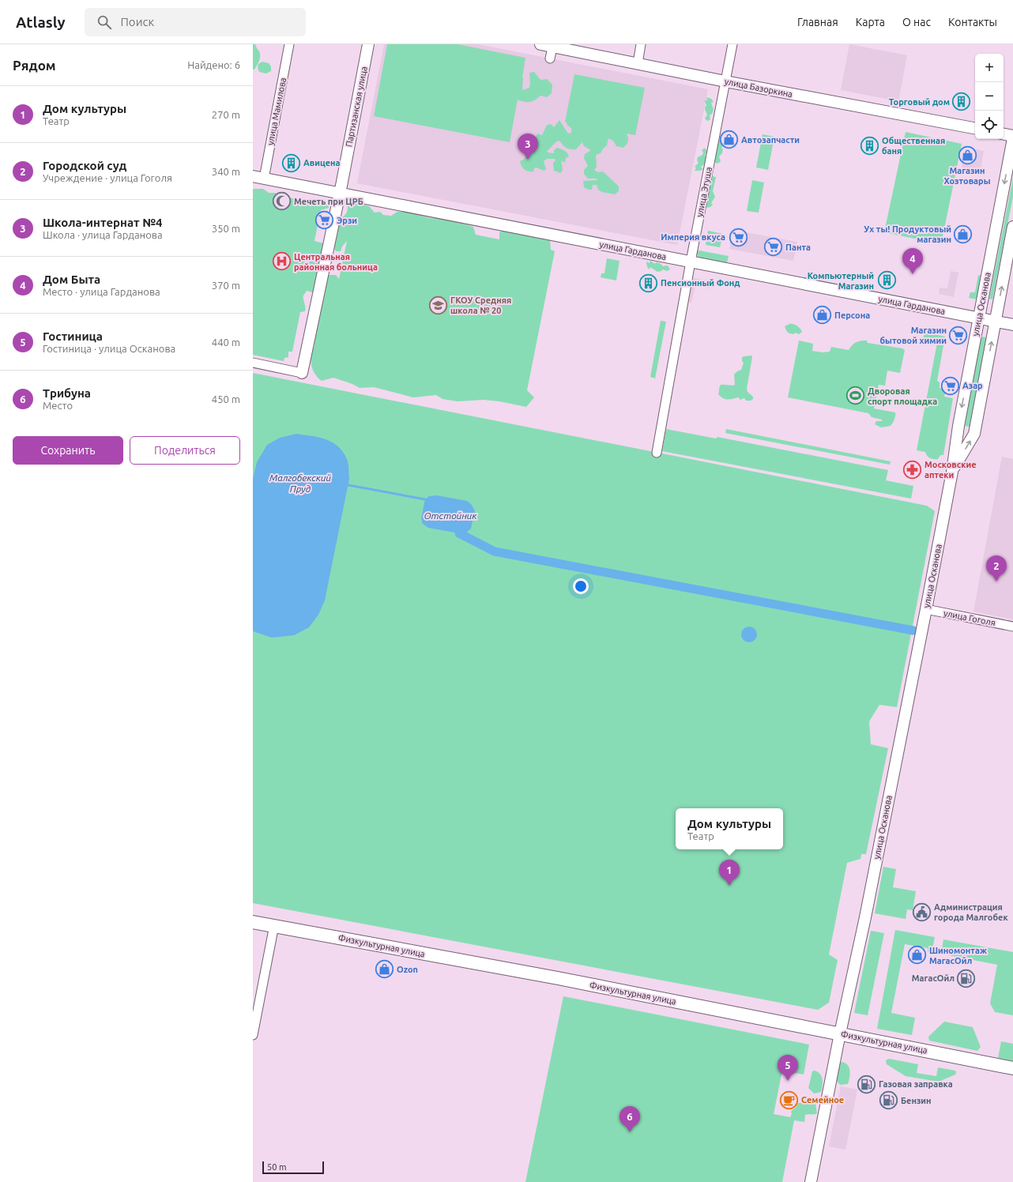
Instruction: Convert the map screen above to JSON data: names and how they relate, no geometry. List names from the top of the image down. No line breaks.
{"streets":{"main road":["Физкультурная улица"],"street":["улица Базоркина","Партизанская улица","улица Мамилова","улица Этуша","улица Гарданова","улица Осканова","улица Гоголя"]},"crossings":[["улица Базоркина","улица Этуша"],["Партизанская улица","улица Гарданова"],["улица Мамилова","улица Гарданова"],["улица Этуша","улица Гарданова"],["улица Гарданова","улица Осканова"],["улица Осканова","улица Гоголя"],["улица Осканова","Физкультурная улица"]],"water":["Малгобекский Пруд","Отстойник"],"places":{"building":["Торговый дом","Общественная баня","Авицена","Компьютерный Магазин","Пенсионный Фонд"],"shop":["Автозапчасти","Магазин Хозтовары","Ух ты! Продуктовый магазин","Персона","Шиномонтаж МагасОйл","Ozon"],"mosque":["Мечеть при ЦРБ"],"supermarket":["Эрзи","Империя вкуса","Панта","Магазин бытовой химии","Азар"],"hospital":["Центральная районная больница"],"school or university":["ГКОУ Средняя школа № 20"],"sports":["Дворовая спорт площадка"],"pharmacy":["Московские аптеки"],"public building":["Администрация города Малгобек"],"fuel station":["МагасОйл","Газовая заправка","Бензин"],"cafe":["Семейное"]},"scale_bar":"50 m","page":{"header":"Atlasly","search":"Поиск","nav":["Главная","Карта","О нас","Контакты"],"heading":["Рядом","Найдено: 6"],"map_buttons":["+","−"],"list":[{"mark":"1","name":"Дом культуры","note":"Театр","value":"270 m"},{"mark":"2","name":"Городской суд","note":"Учреждение · улица Гоголя","value":"340 m"},{"mark":"3","name":"Школа-интернат №4","note":"Школа · улица Гарданова","value":"350 m"},{"mark":"4","name":"Дом Быта","note":"Место · улица Гарданова","value":"370 m"},{"mark":"5","name":"Гостиница","note":"Гостиница · улица Осканова","value":"440 m"},{"mark":"6","name":"Трибуна","note":"Место","value":"450 m"}],"pins":["3","4","2","1","5","6"],"buttons":["Сохранить","Поделиться"],"popup":["Дом культуры","Театр"],"scale":"50 m"}}
